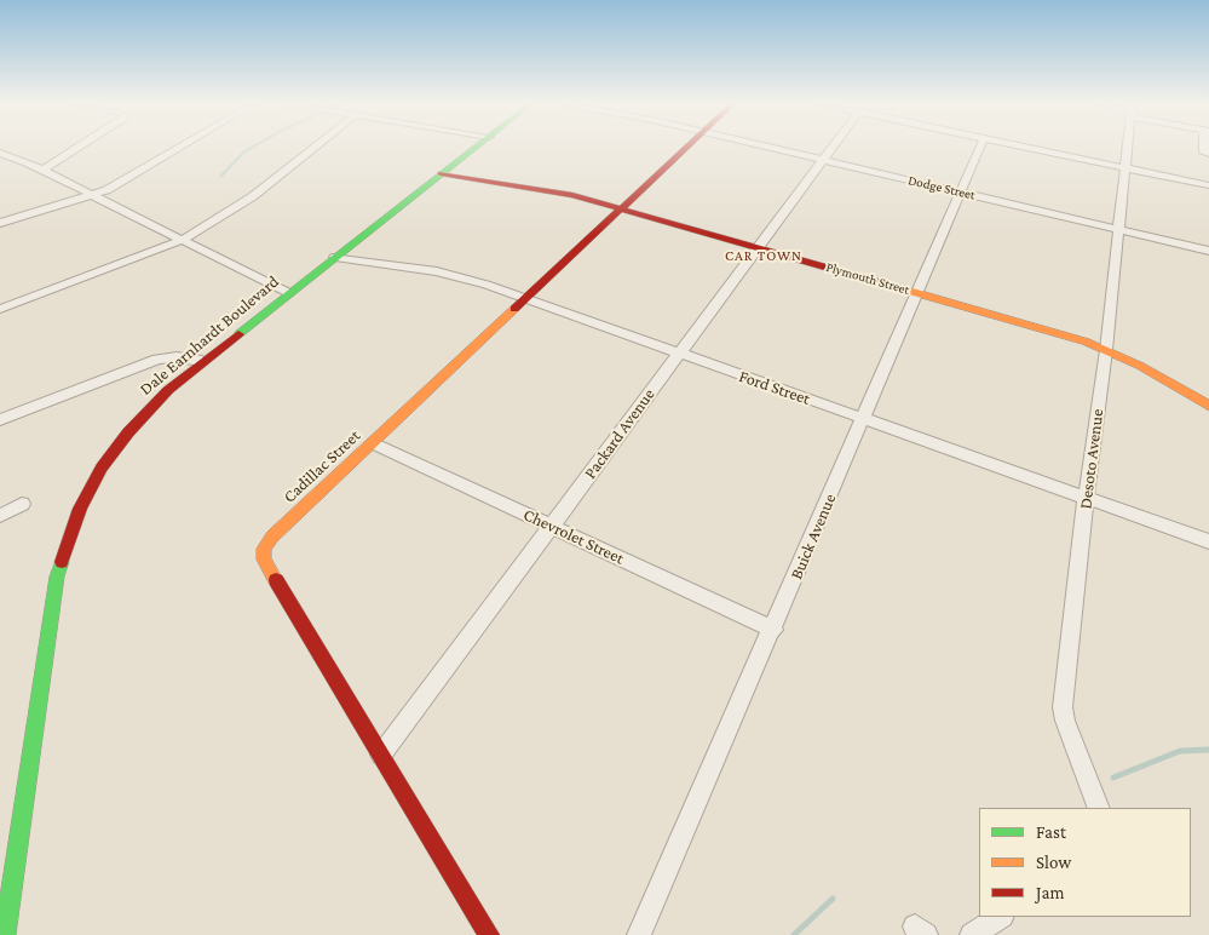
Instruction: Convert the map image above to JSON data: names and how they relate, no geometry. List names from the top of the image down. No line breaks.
{"streets":{"street":["Dodge Street","Plymouth Street","Dale Earnhardt Boulevard","Ford Street","Packard Avenue","Desoto Avenue","Cadillac Street","Chevrolet Street","Buick Avenue"]},"crossings":[["Dodge Street","Packard Avenue"],["Dodge Street","Desoto Avenue"],["Dodge Street","Buick Avenue"],["Plymouth Street","Dale Earnhardt Boulevard"],["Plymouth Street","Packard Avenue"],["Plymouth Street","Desoto Avenue"],["Plymouth Street","Cadillac Street"],["Plymouth Street","Buick Avenue"],["Dale Earnhardt Boulevard","Ford Street"],["Ford Street","Packard Avenue"],["Ford Street","Desoto Avenue"],["Ford Street","Cadillac Street"],["Ford Street","Buick Avenue"],["Packard Avenue","Cadillac Street"],["Packard Avenue","Chevrolet Street"],["Cadillac Street","Chevrolet Street"],["Chevrolet Street","Buick Avenue"]],"districts":["CAR TOWN"],"legend":["Fast","Slow","Jam"]}
